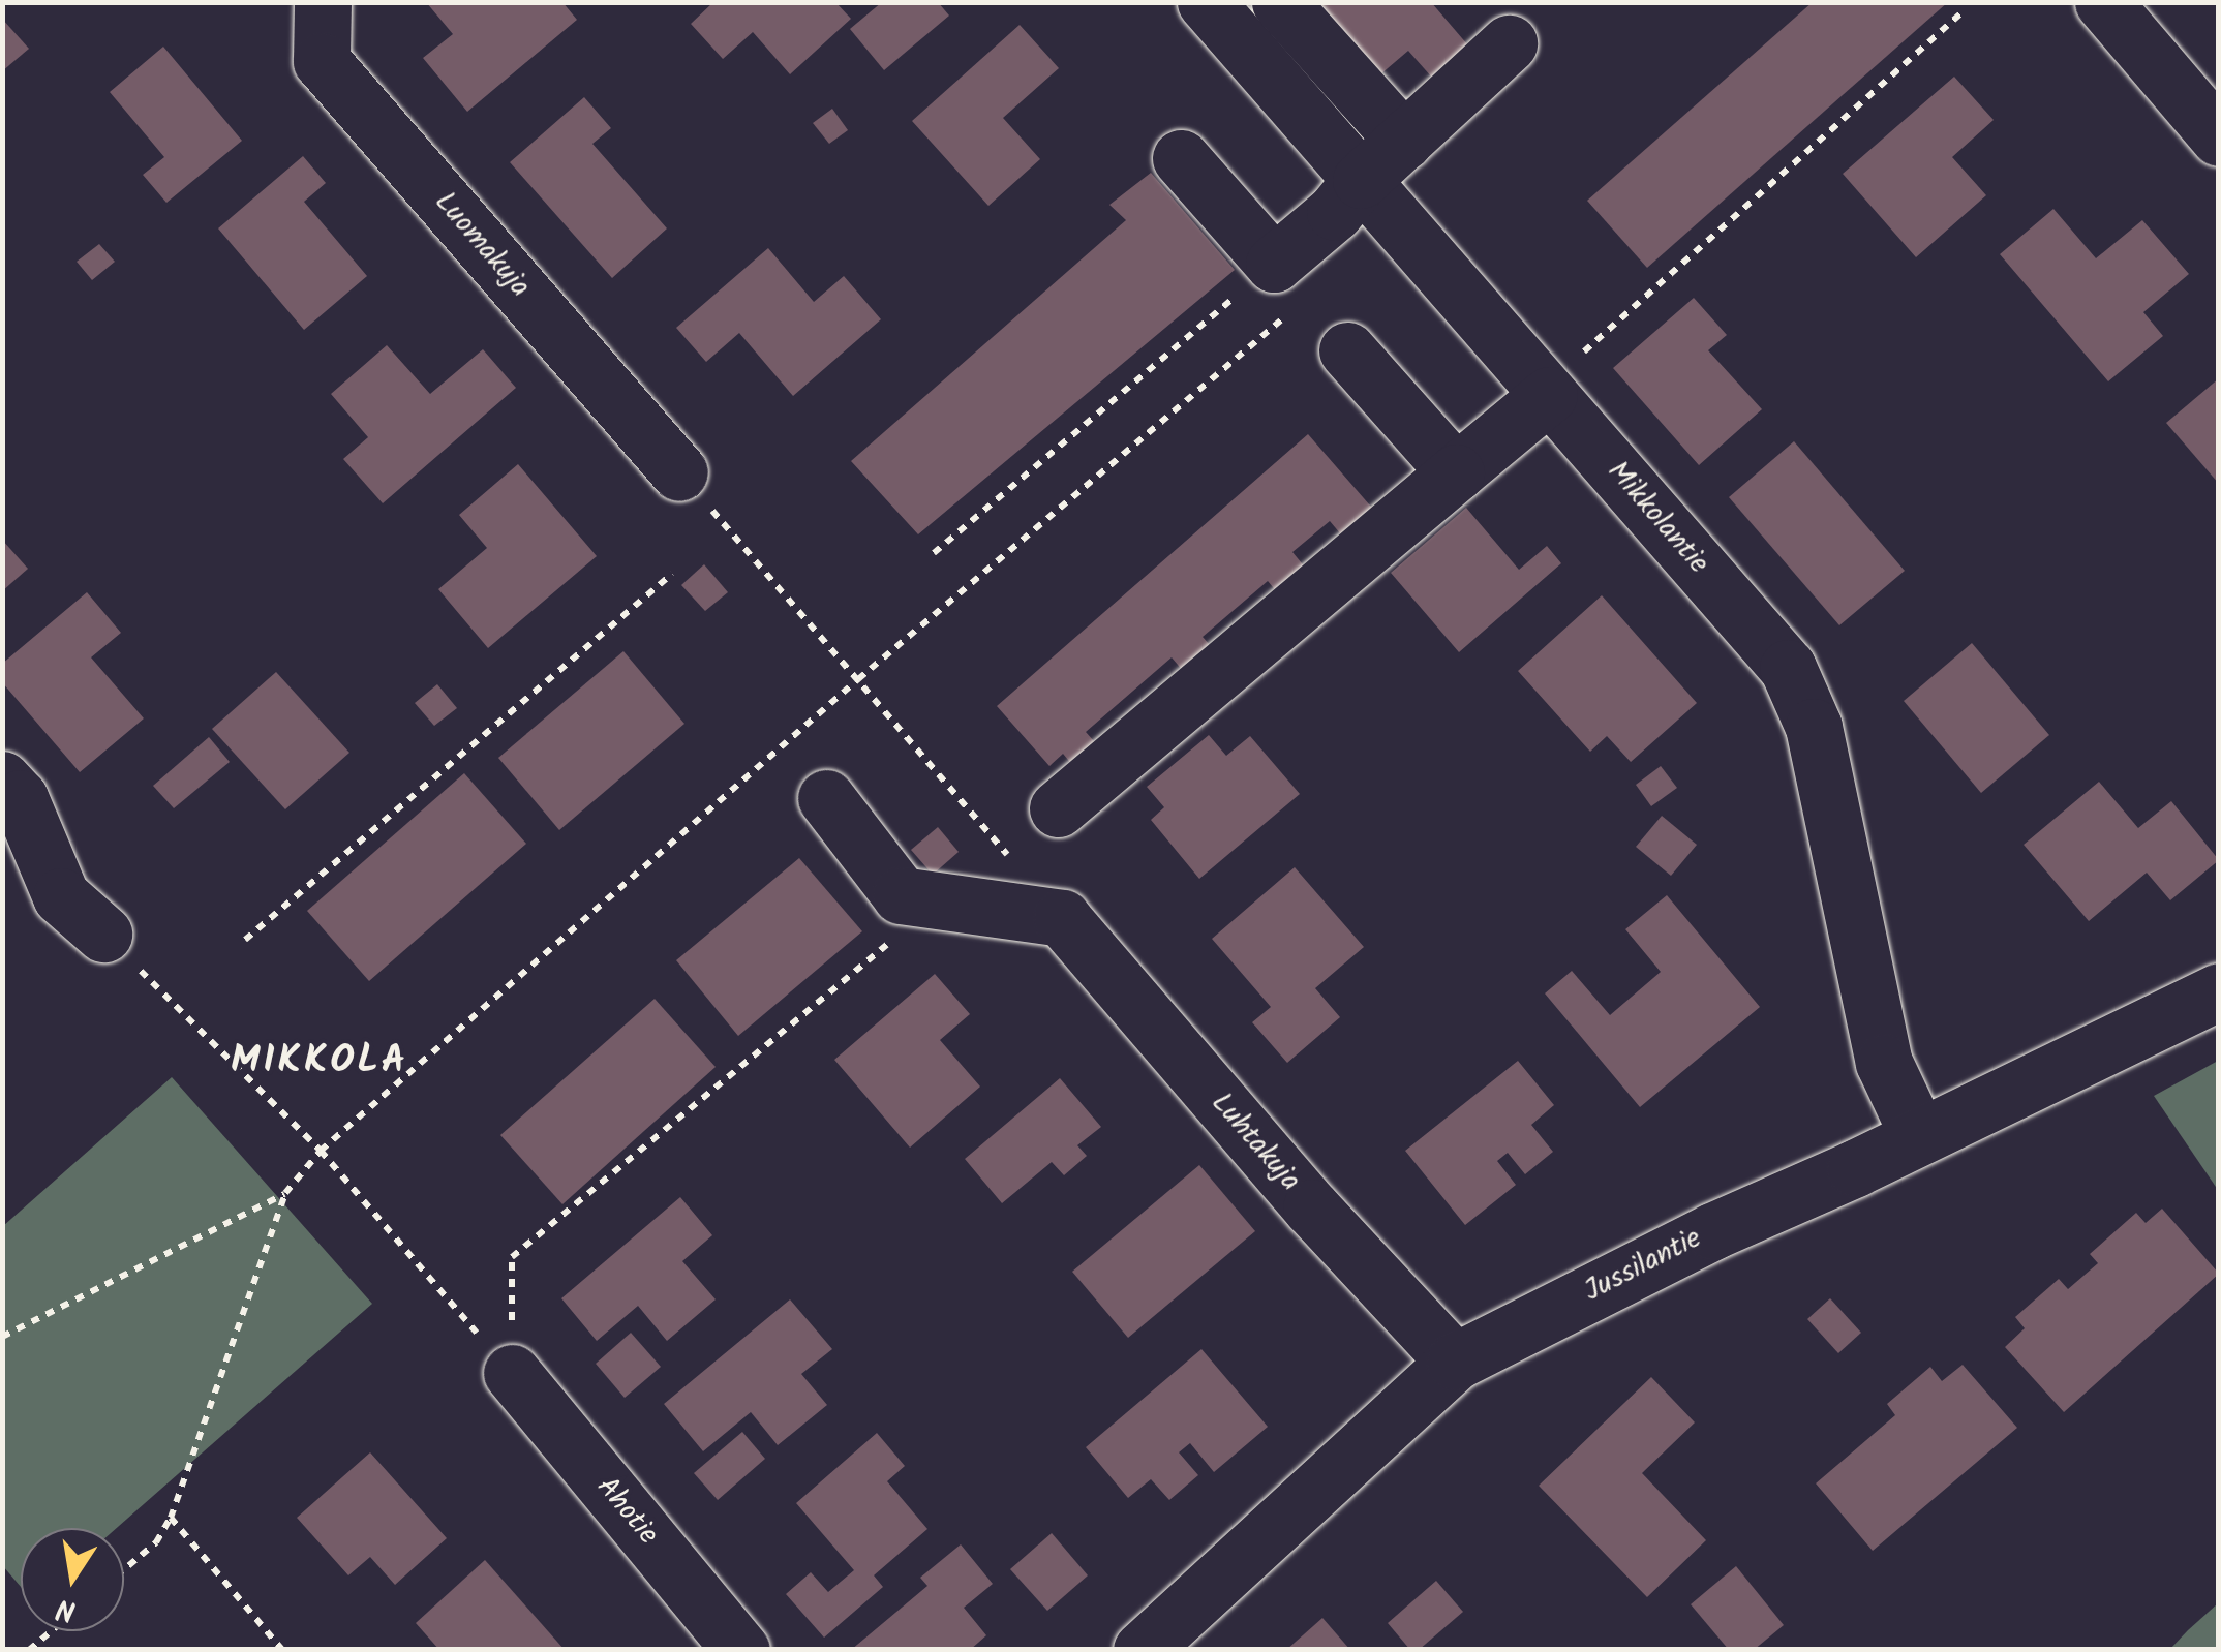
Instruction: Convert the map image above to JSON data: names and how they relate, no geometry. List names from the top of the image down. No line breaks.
{"streets":{"street":["Luomakuja","Mikkolantie","Luhtakuja","Jussilantie","Ahotie"]},"crossings":[["Mikkolantie","Jussilantie"],["Luhtakuja","Jussilantie"]],"districts":["MIKKOLA"],"north":"bottom"}
